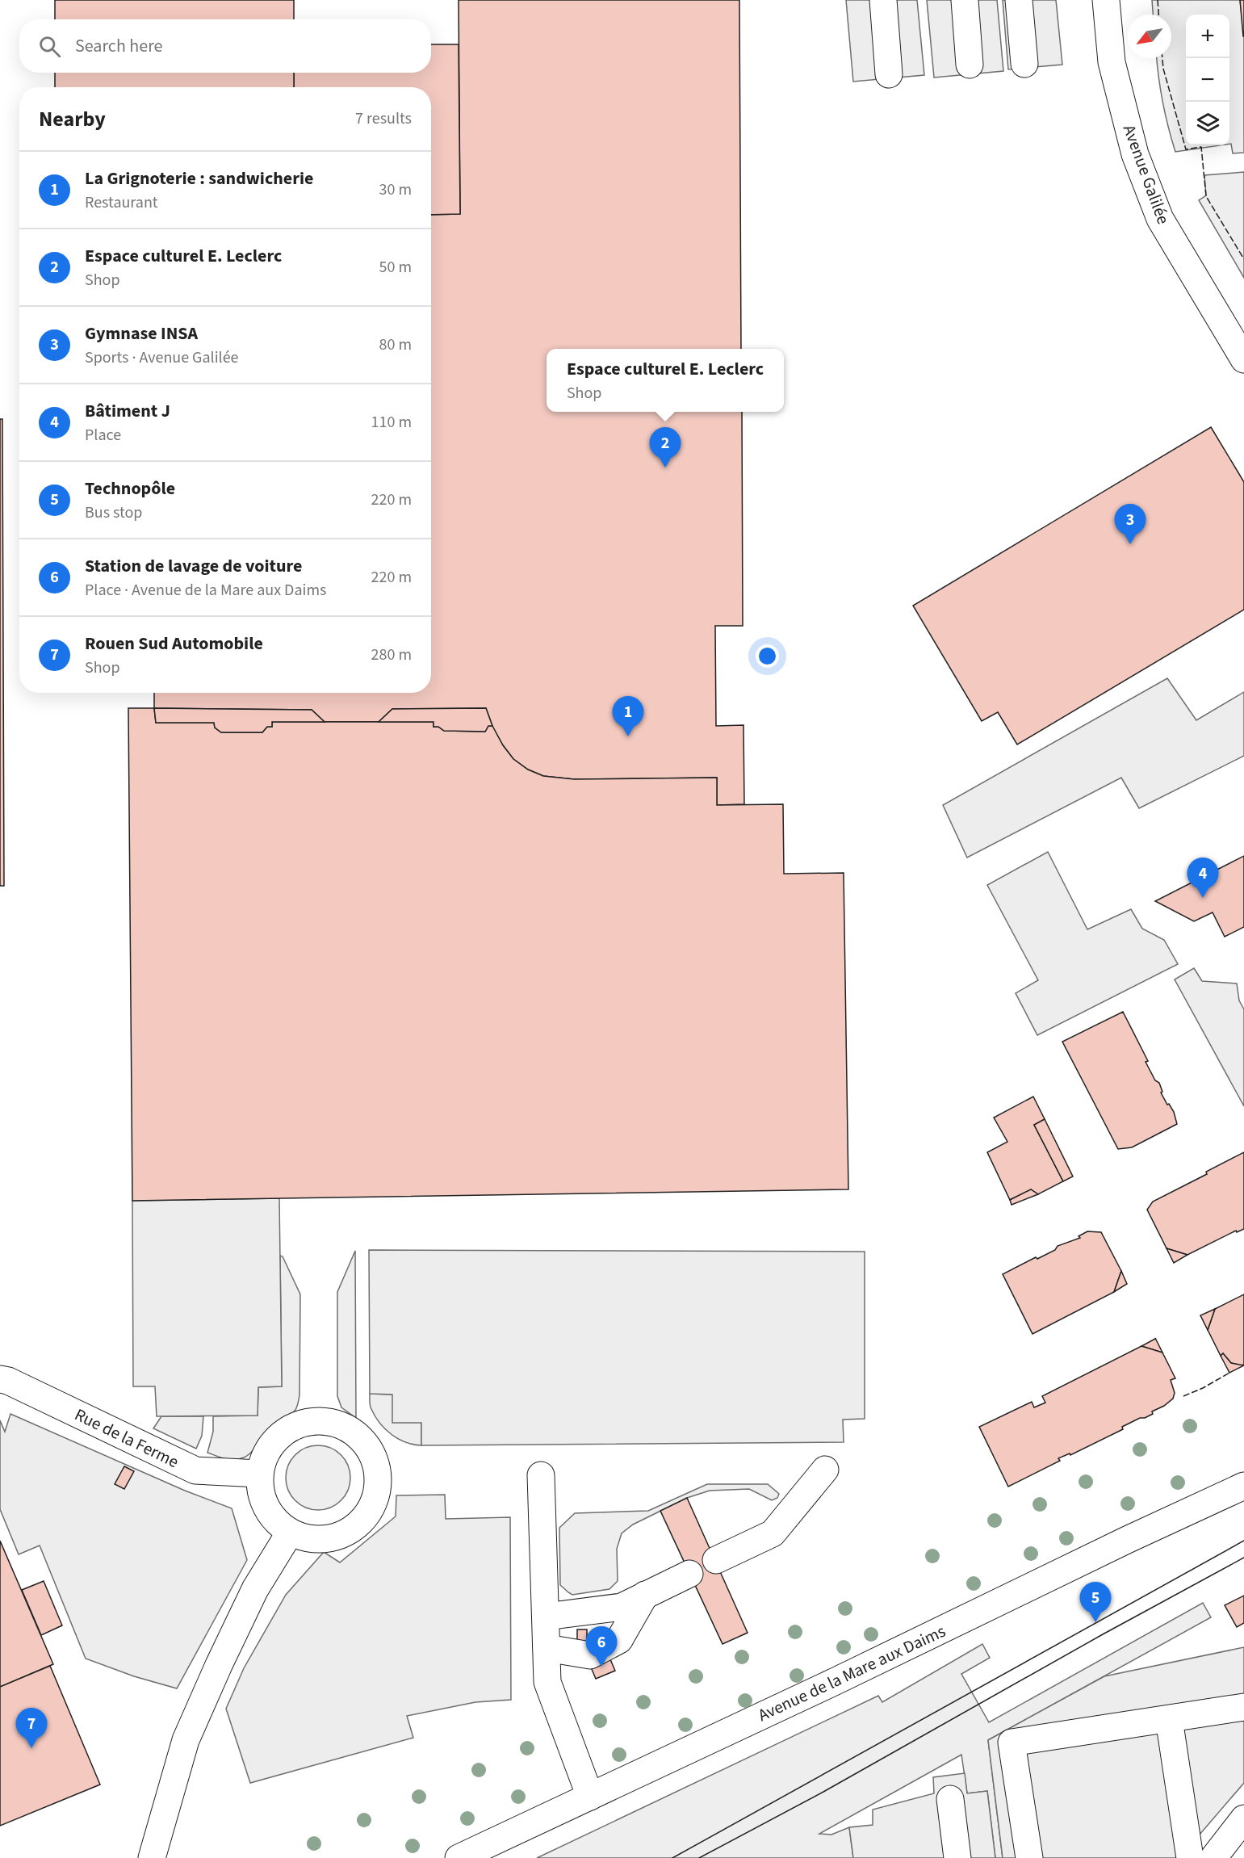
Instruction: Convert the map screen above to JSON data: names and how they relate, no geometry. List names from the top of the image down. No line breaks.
{"streets":{"street":["Avenue Galilée","Rue de la Ferme","Avenue de la Mare aux Daims"]},"north":"bottom left","page":{"map_buttons":["+","−"],"search":"Search here","heading":["Nearby","7 results"],"list":[{"mark":"1","name":"La Grignoterie : sandwicherie","note":"Restaurant","value":"30 m"},{"mark":"2","name":"Espace culturel E. Leclerc","note":"Shop","value":"50 m"},{"mark":"3","name":"Gymnase INSA","note":"Sports · Avenue Galilée","value":"80 m"},{"mark":"4","name":"Bâtiment J","note":"Place","value":"110 m"},{"mark":"5","name":"Technopôle","note":"Bus stop","value":"220 m"},{"mark":"6","name":"Station de lavage de voiture","note":"Place · Avenue de la Mare aux Daims","value":"220 m"},{"mark":"7","name":"Rouen Sud Automobile","note":"Shop","value":"280 m"}],"popup":["Espace culturel E. Leclerc","Shop"],"pins":["2","3","1","4","5","6","7"]}}
